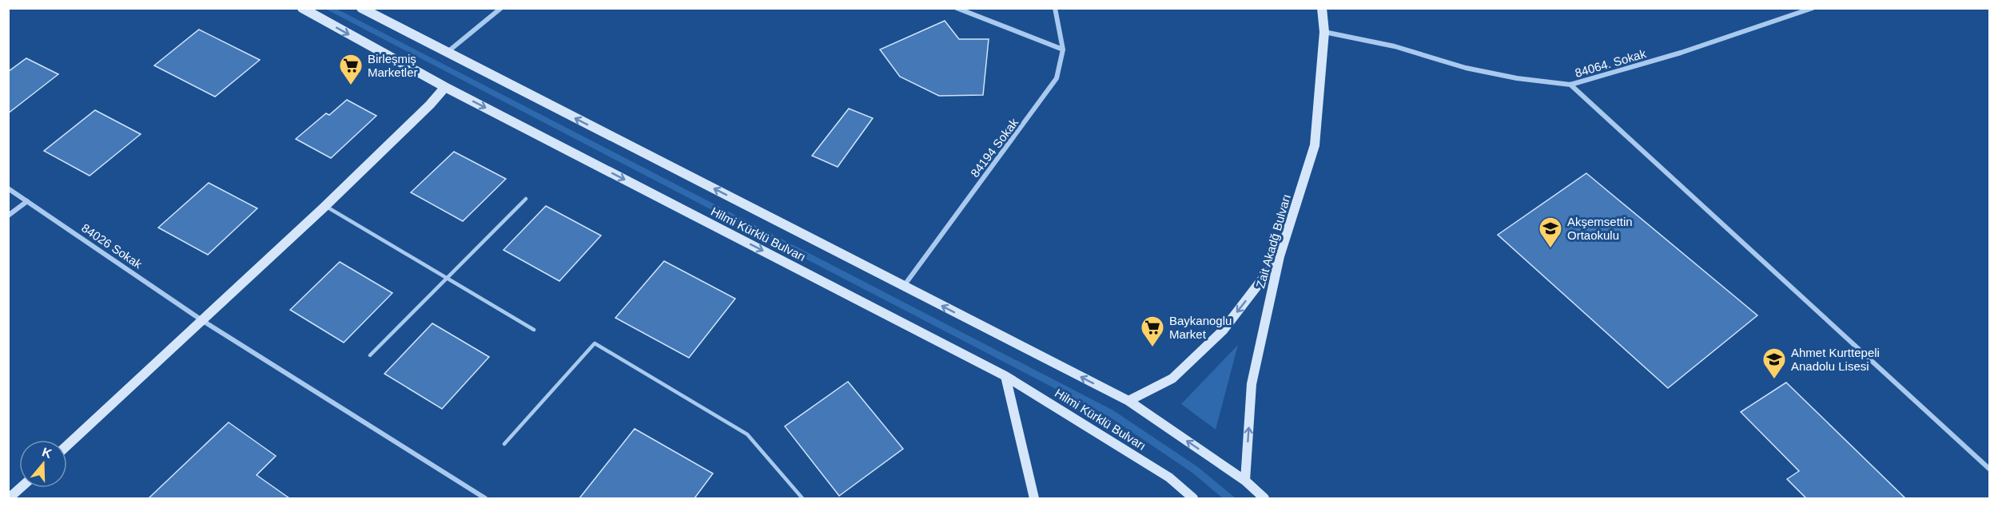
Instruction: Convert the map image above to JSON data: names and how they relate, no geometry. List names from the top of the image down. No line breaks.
{"streets":{"main road":["Hilmi Kürklü Bulvarı","Zait Akadğ Bulvarı"],"street":["84064. Sokak","84194 Sokak","84026 Sokak"]},"crossings":[["84064. Sokak","Zait Akadğ Bulvarı"],["84194 Sokak","Hilmi Kürklü Bulvarı"],["Hilmi Kürklü Bulvarı","Zait Akadğ Bulvarı"]],"one_way":["Zait Akadğ Bulvarı"],"places":{"supermarket":["Birleşmiş Marketler","Baykanoglu Market"],"school or university":["Akşemsettin Ortaokulu","Ahmet Kurttepeli Anadolu Lisesi"]},"north":"top"}
